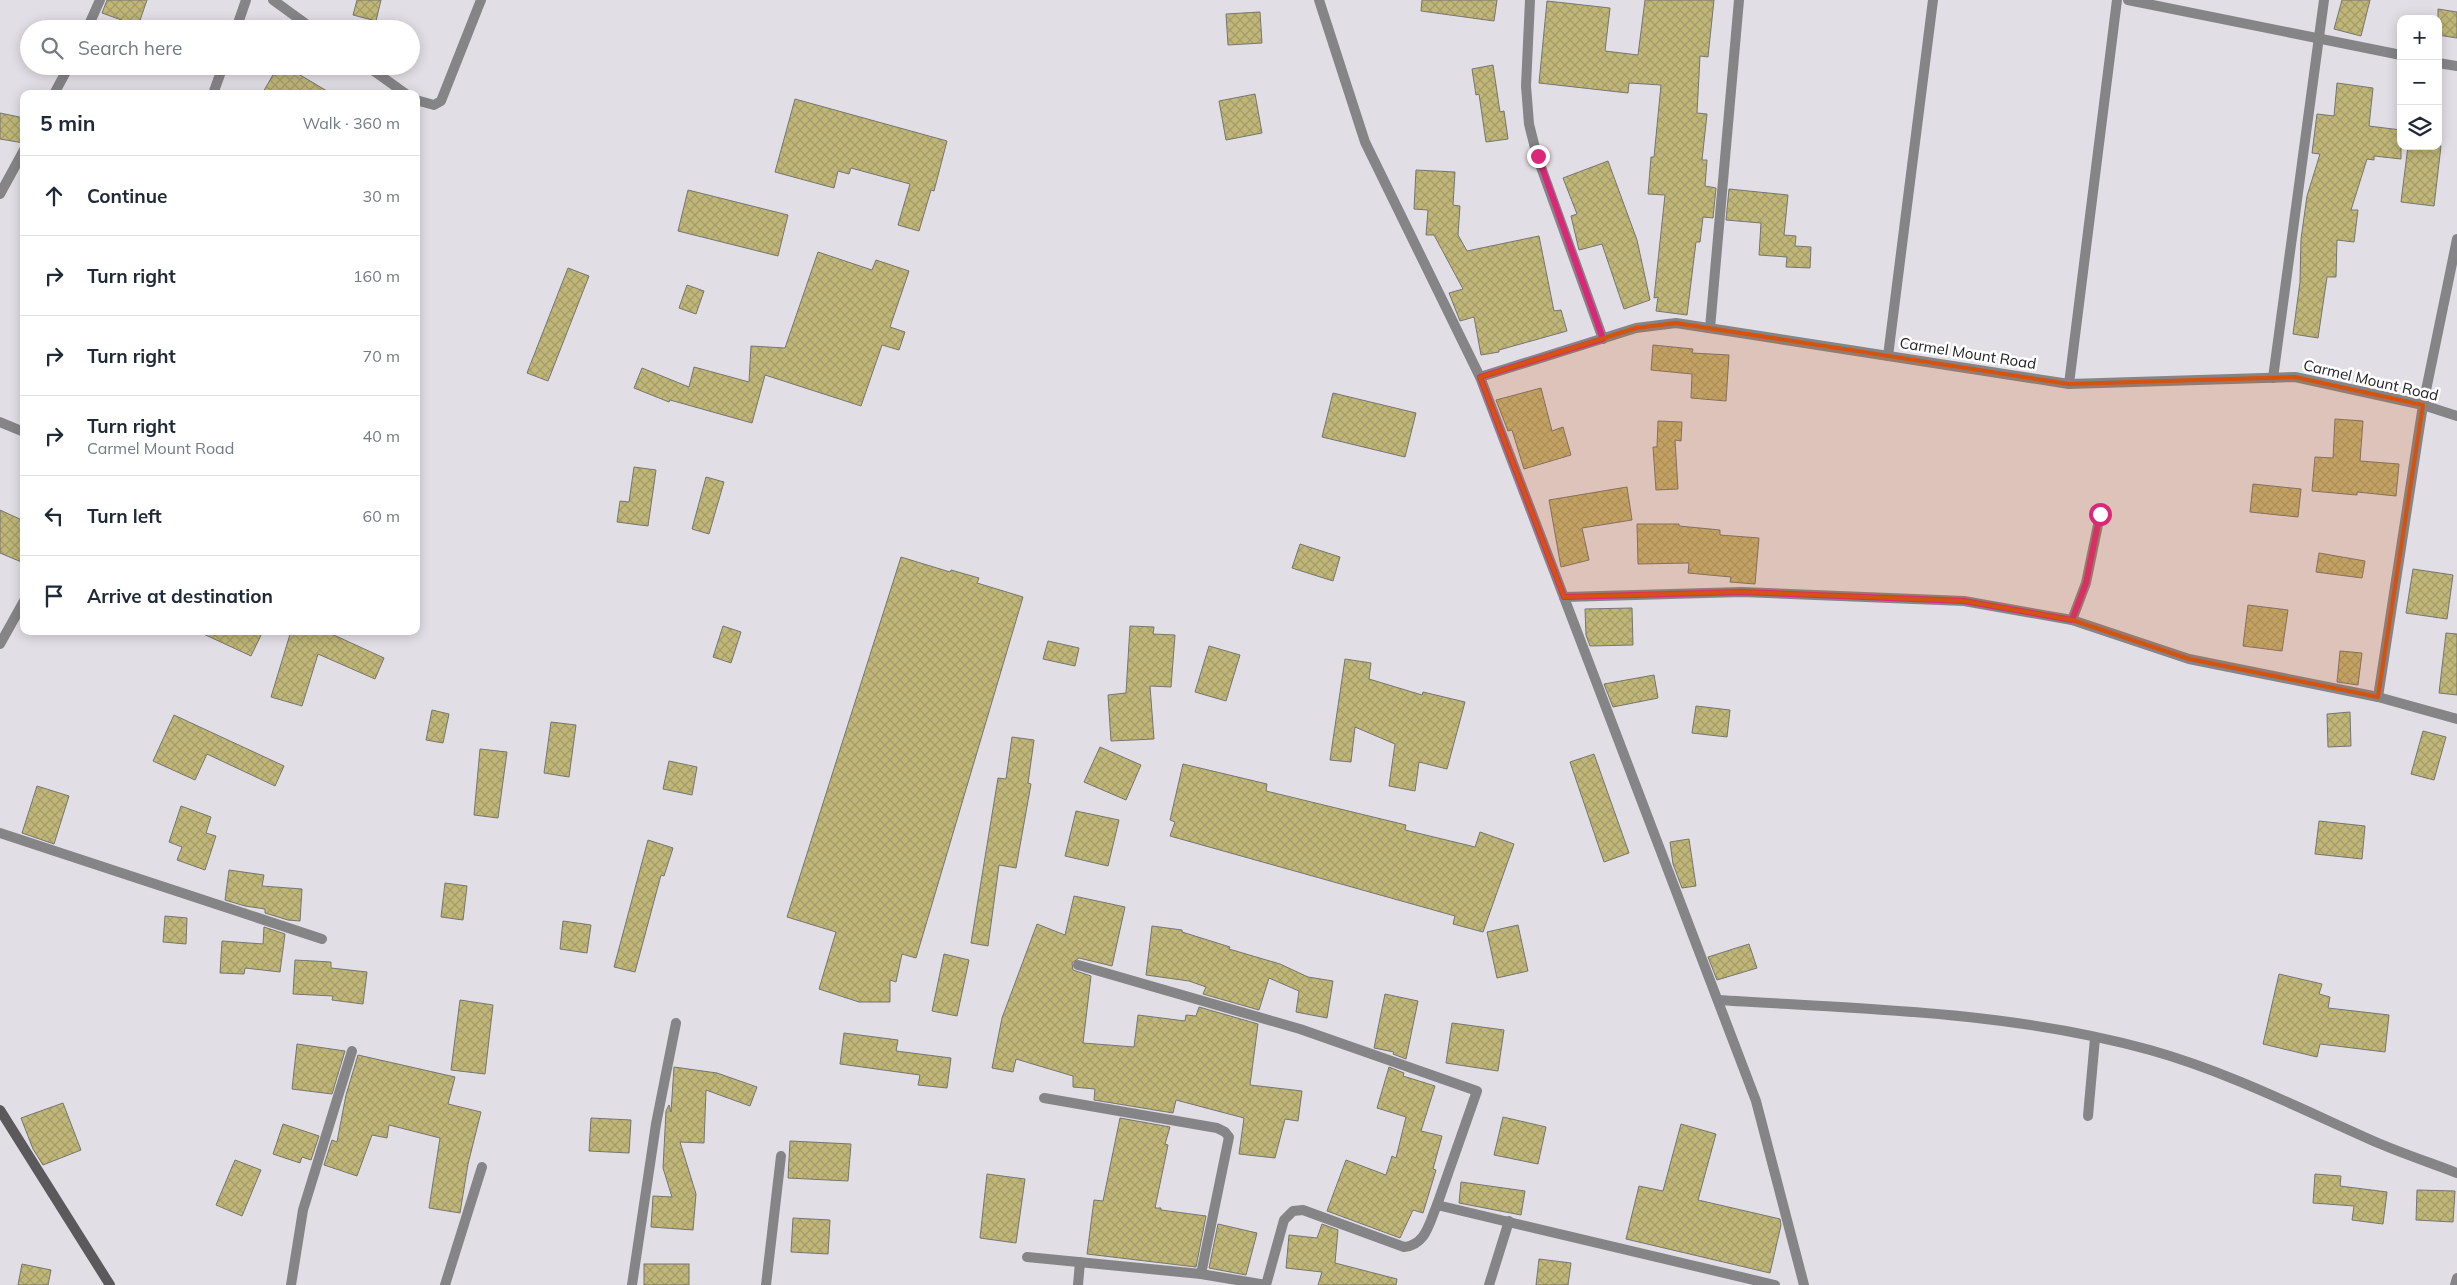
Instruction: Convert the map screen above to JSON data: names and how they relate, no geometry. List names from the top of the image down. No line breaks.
{"streets":{"street":["Carmel Mount Road"]},"page":{"map_buttons":["+","−"],"search":"Search here","heading":["5 min","Walk · 360 m"],"list":[["Continue","30 m"],["Turn right","160 m"],["Turn right","70 m"],["Turn right","Carmel Mount Road","40 m"],["Turn left","60 m"],"Arrive at destination"]}}
